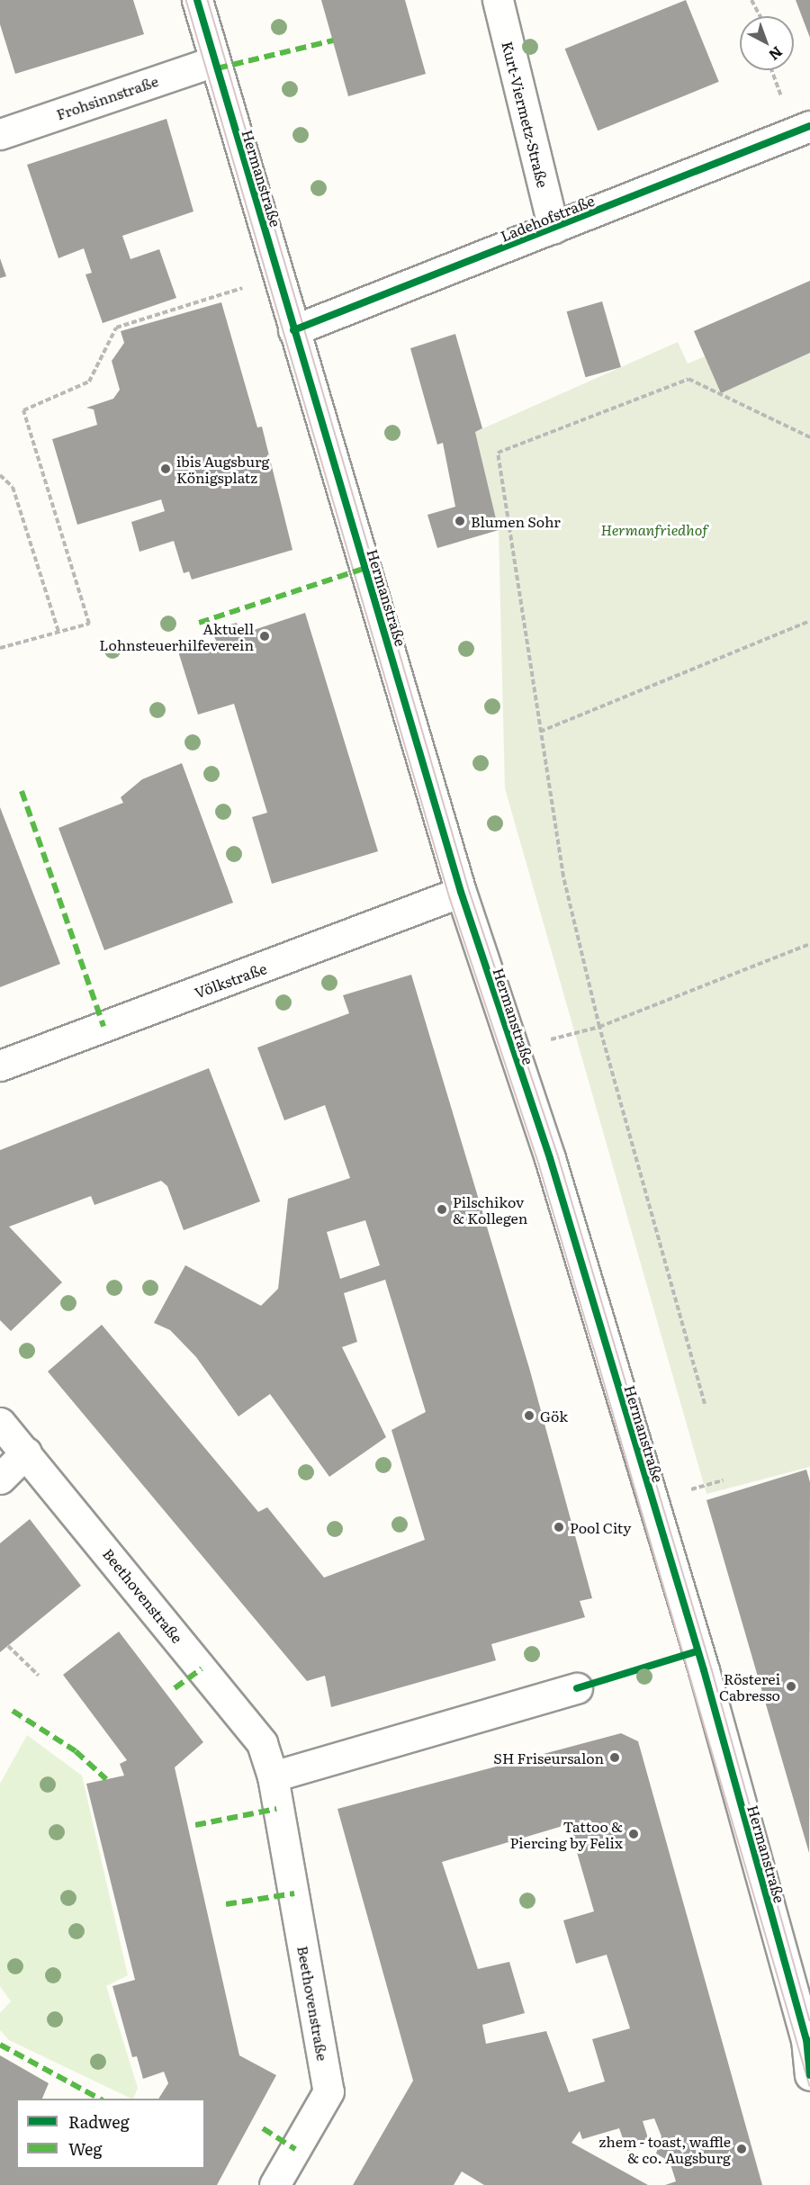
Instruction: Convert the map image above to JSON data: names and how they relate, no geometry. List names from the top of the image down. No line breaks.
{"streets":{"street":["Frohsinnstraße","Kurt-Viermetz-Straße","Hermanstraße","Ladehofstraße","Völkstraße","Beethovenstraße"]},"crossings":[["Frohsinnstraße","Hermanstraße"],["Kurt-Viermetz-Straße","Ladehofstraße"],["Hermanstraße","Ladehofstraße"],["Hermanstraße","Völkstraße"]],"parks":["Hermanfriedhof"],"places":["ibis Augsburg Königsplatz","Blumen Sohr","Aktuell Lohnsteuerhilfeverein","Pilschikov & Kollegen","Gök","Pool City","Rösterei Cabresso","SH Friseursalon","Tattoo & Piercing by Felix","zhem - toast, waffle & co. Augsburg"],"legend":["Radweg","Weg"],"north":"bottom right"}
